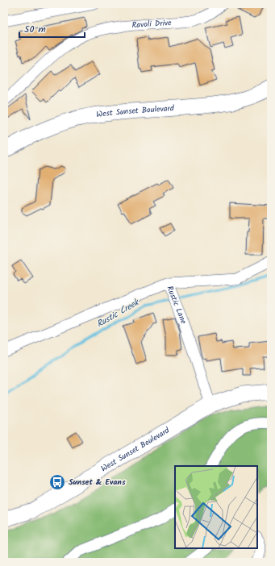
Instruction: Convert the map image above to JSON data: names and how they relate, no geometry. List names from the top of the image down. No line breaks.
{"streets":{"main road":["West Sunset Boulevard"],"street":["Ravoli Drive","Rustic Lane"]},"crossings":[["West Sunset Boulevard","Rustic Lane"]],"water":["Rustic Creek"],"places":{"bus stop":["Sunset & Evans"]},"scale_bar":"50 m"}
